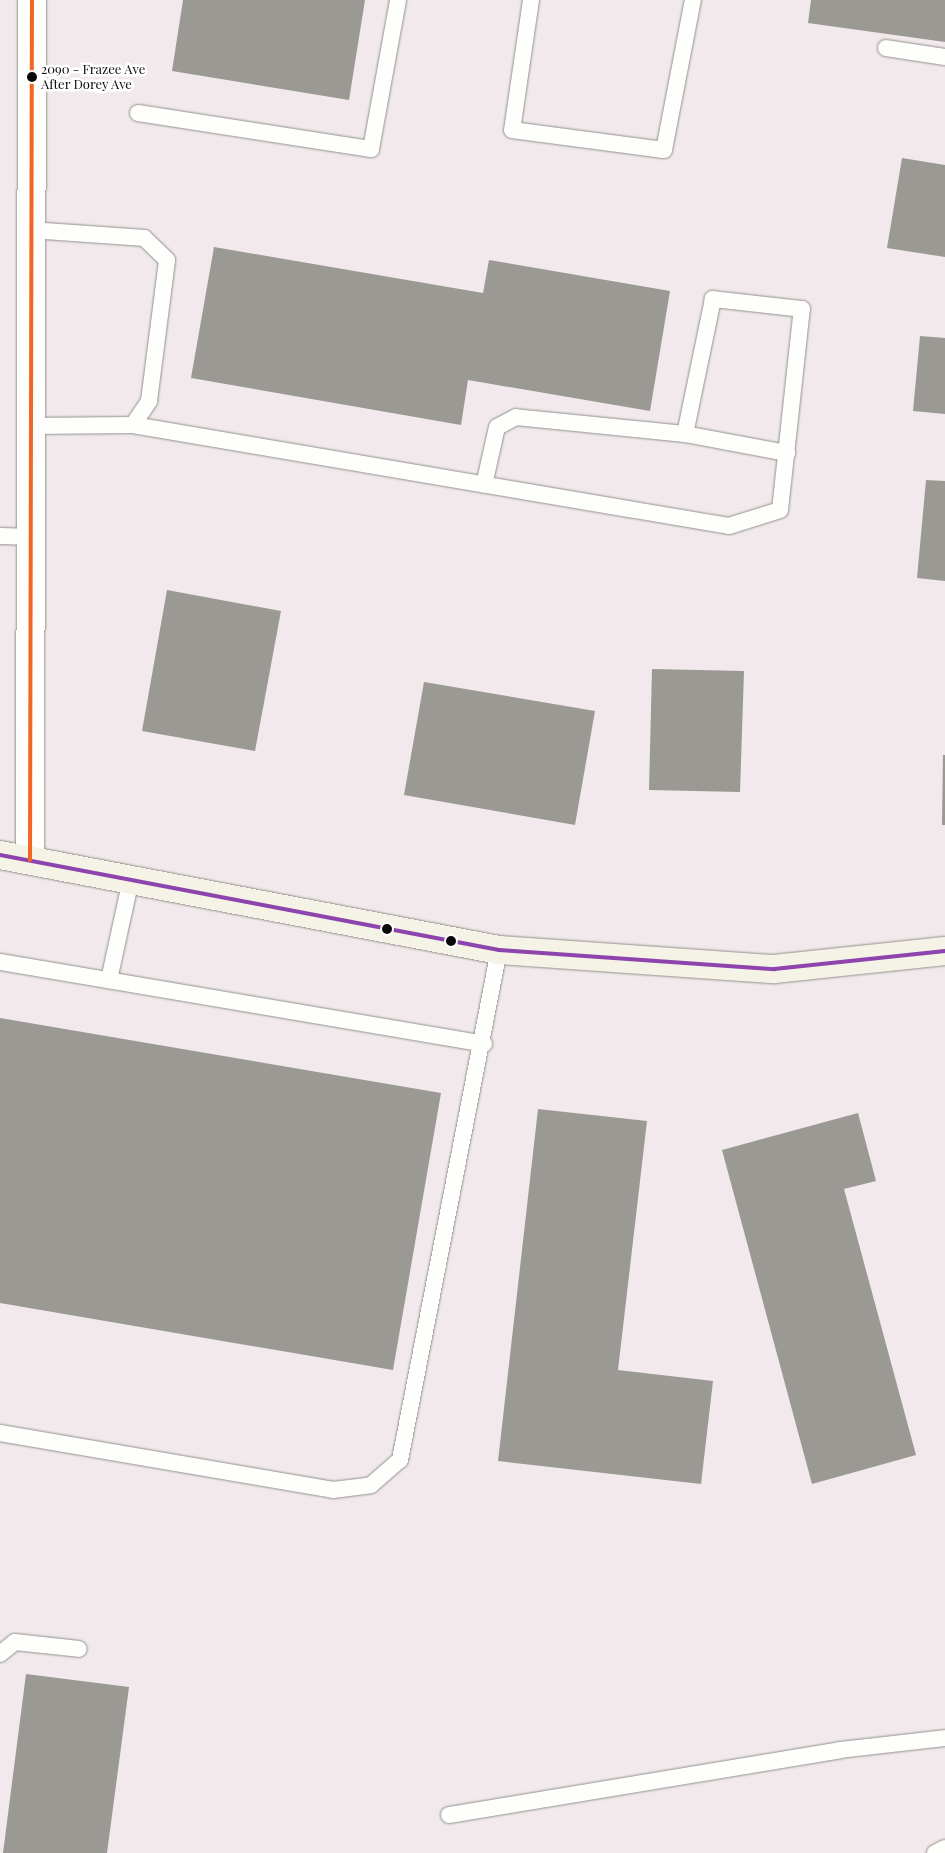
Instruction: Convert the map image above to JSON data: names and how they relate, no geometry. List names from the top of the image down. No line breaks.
{"places":["2090 - Frazee Ave After Dorey Ave"]}
